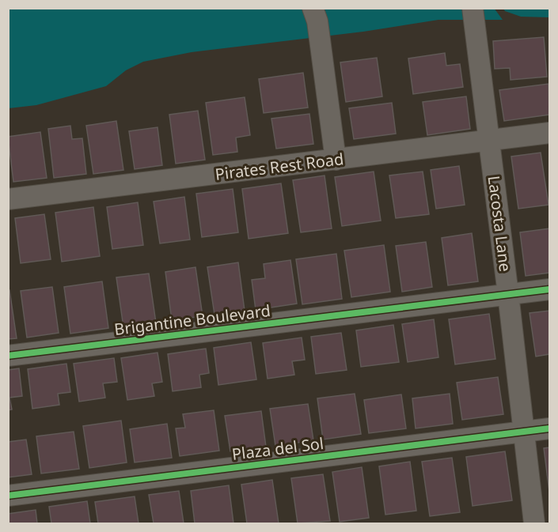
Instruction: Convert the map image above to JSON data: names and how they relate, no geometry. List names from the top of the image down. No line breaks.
{"streets":{"street":["Pirates Rest Road","Lacosta Lane","Brigantine Boulevard","Plaza del Sol"]},"crossings":[["Pirates Rest Road","Lacosta Lane"],["Lacosta Lane","Brigantine Boulevard"],["Lacosta Lane","Plaza del Sol"]]}
